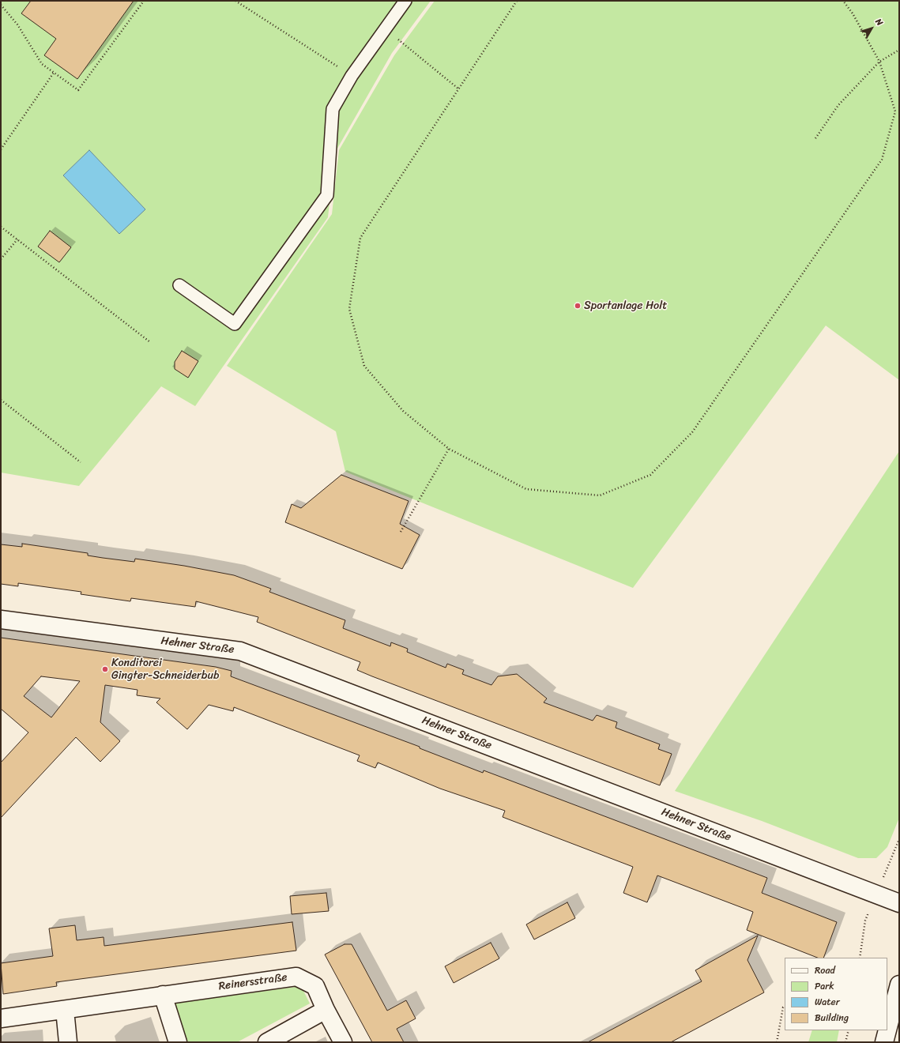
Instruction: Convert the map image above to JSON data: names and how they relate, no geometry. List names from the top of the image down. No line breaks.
{"streets":{"street":["Hehner Straße","Reinersstraße"]},"places":["Sportanlage Holt","Konditorei Gingter-Schneiderbub"],"legend":["Road","Park","Water","Building"],"north":"top right"}
